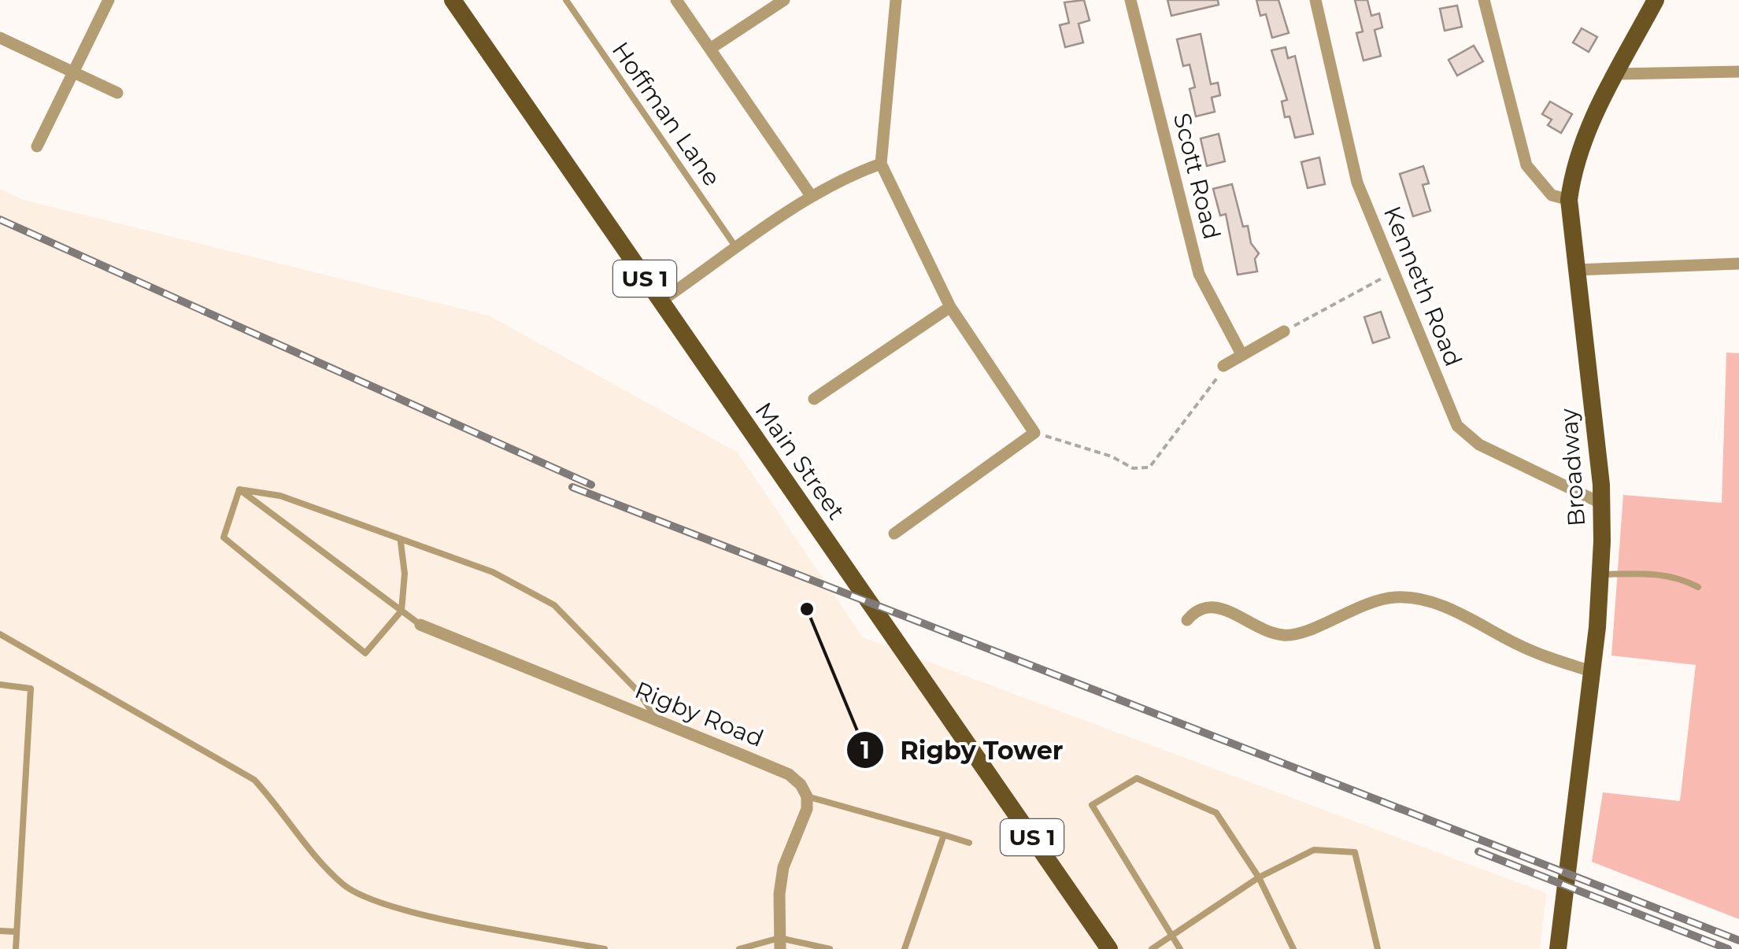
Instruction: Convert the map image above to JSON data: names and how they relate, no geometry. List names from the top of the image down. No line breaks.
{"streets":{"main road":["US 1","Main Street","Broadway"],"street":["Scott Road","Kenneth Road","Rigby Road"],"lane":["Hoffman Lane"]},"crossings":[["Kenneth Road","Broadway"]],"places":["Rigby Tower"]}
